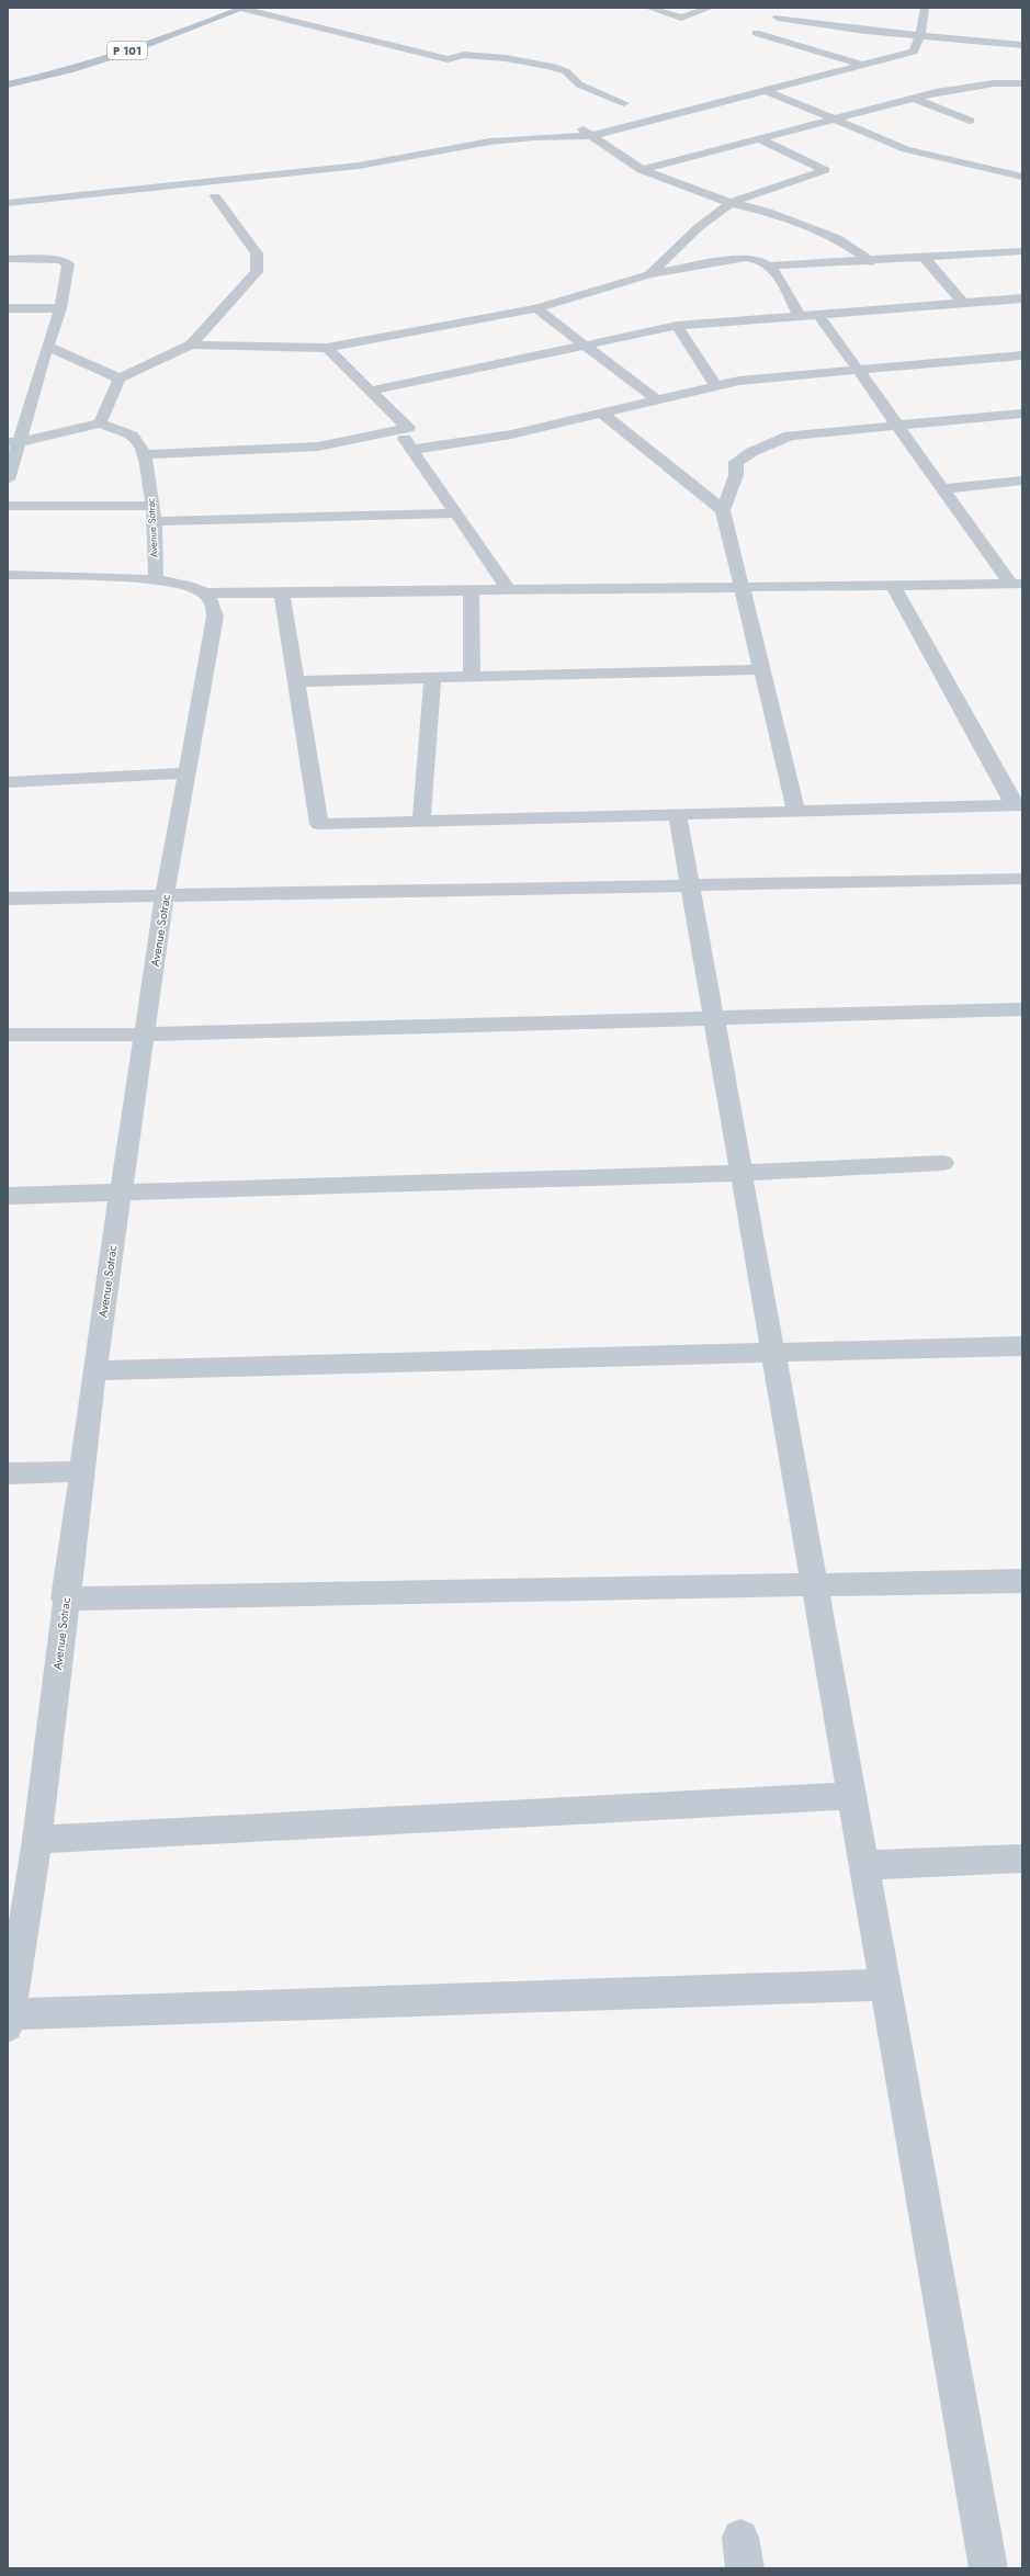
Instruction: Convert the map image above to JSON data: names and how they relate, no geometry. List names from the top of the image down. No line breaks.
{"streets":{"main road":["P 101"],"street":["Avenue Sotrac"]}}
